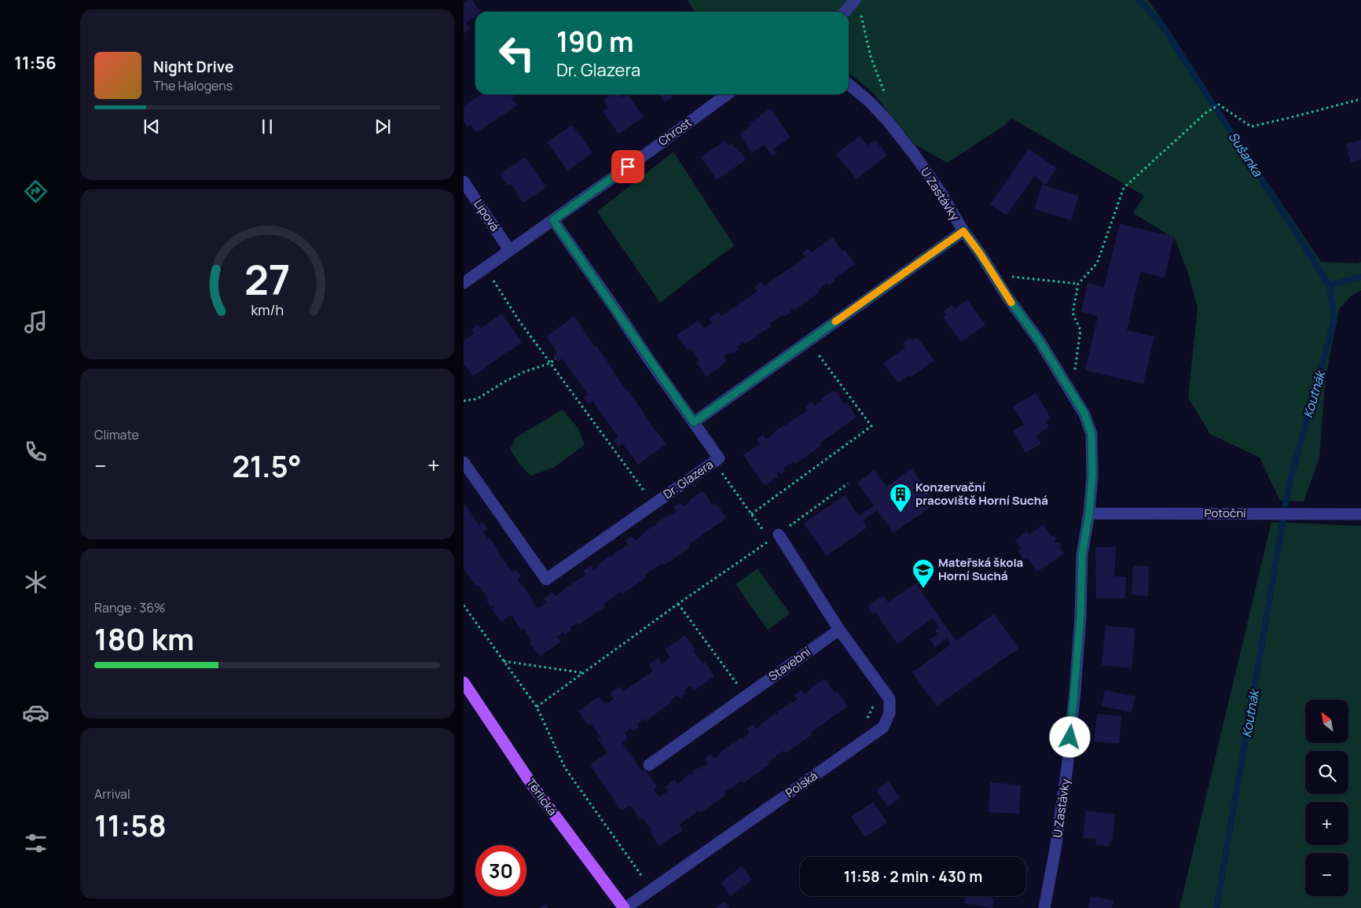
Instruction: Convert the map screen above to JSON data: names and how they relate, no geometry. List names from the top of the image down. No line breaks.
{"streets":{"main road":["Těrlická"],"street":["Chrost","U Zastávky","Lipová","Dr. Glazera","Potoční","Stavební","Polská"]},"crossings":[["Chrost","Lipová"],["U Zastávky","Potoční"],["Stavební","Polská"],["Polská","Těrlická"]],"water":["Sušanka","Koutnák"],"places":{"building":["Konzervační pracoviště Horní Suchá"],"school or university":["Mateřská škola Horní Suchá"]},"north":"top left","page":{"tabs":"11:56","turn":["190 m","Dr. Glazera"],"song":["Night Drive","The Halogens"],"tile":["Climate",["Range · 36%","180 km"],["Arrival","11:58"]],"heat":["−","21.5°","+"],"map_buttons":["+","−"],"limit":"30","trip":"11:58 · 2 min · 430 m","gauge":["27","km/h"]}}
